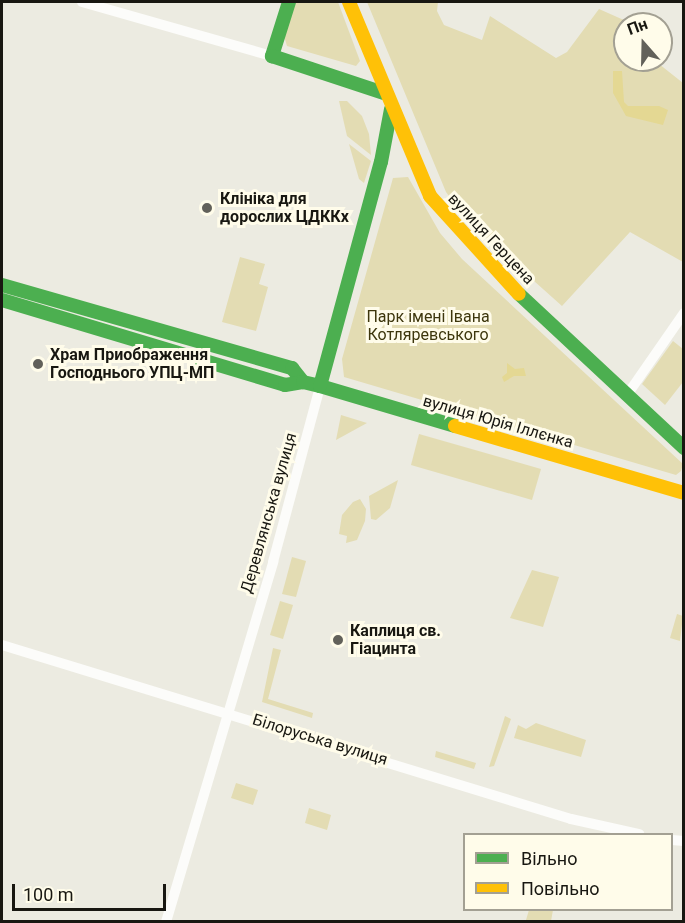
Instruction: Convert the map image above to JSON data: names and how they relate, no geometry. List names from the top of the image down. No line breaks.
{"streets":{"street":["вулиця Герцена","вулиця Юрія Іллєнка","Деревлянська вулиця","Білоруська вулиця"]},"crossings":[["вулиця Герцена","Деревлянська вулиця"],["вулиця Юрія Іллєнка","Деревлянська вулиця"],["Деревлянська вулиця","Білоруська вулиця"]],"parks":["Парк імені Івана Котляревського"],"places":["Клініка для дорослих ЦДККх","Храм Приображення Господнього УПЦ-МП","Каплиця св. Гіацинта"],"legend":["Вільно","Повільно"],"scale_bar":"100 m","north":"top"}
